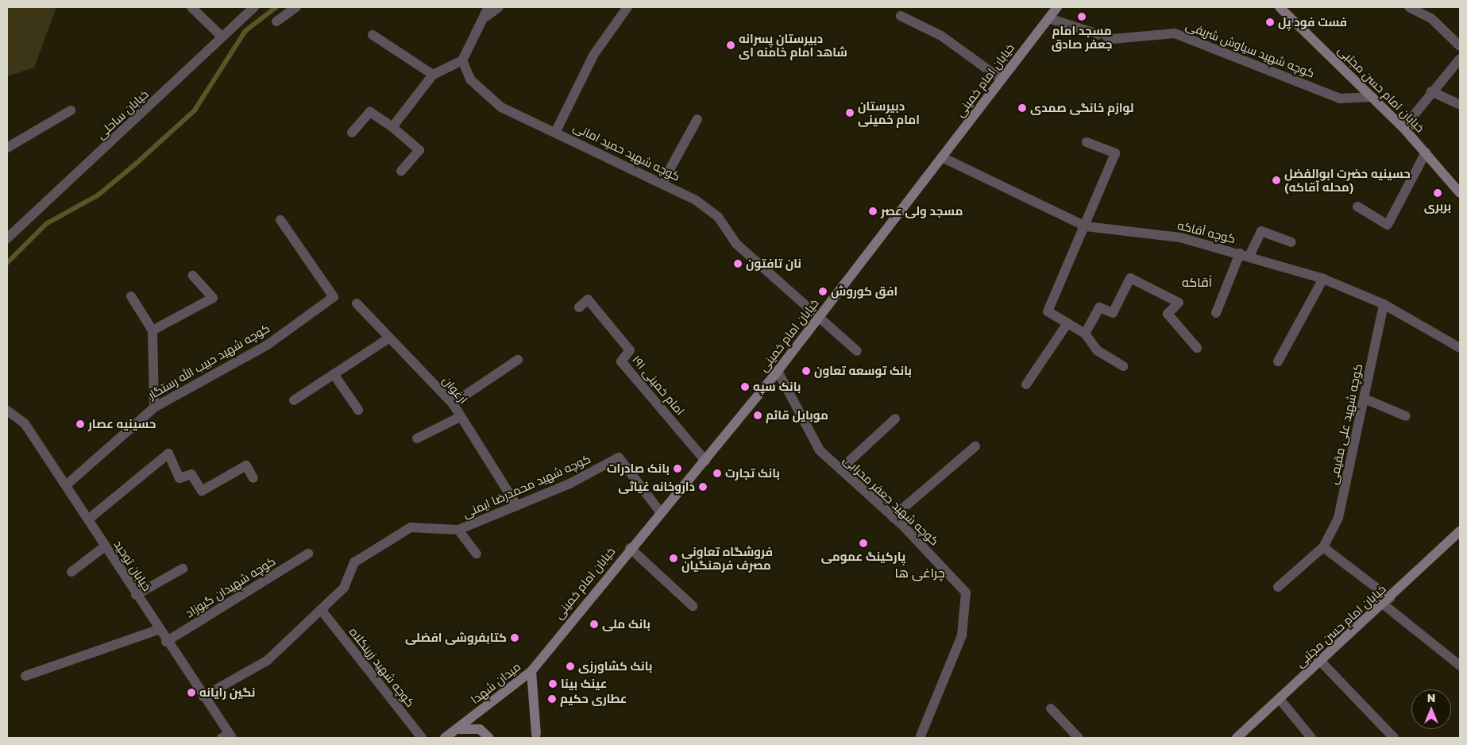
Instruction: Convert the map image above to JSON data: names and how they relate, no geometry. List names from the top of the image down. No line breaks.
{"streets":{"main road":["خیابان امام خمینی","خیابان امام حسن مجتبی","میدان شهدا"],"street":["کوچه شهید سیاوش شریفی","خیابان ساحلی","کوچه شهید حمید امانی","کوچه آقاکه","کوچه شهید حبیب الله رستگار","امام خمینی ۱۹۱","ارغوان","کوچه شهید علی مقیمی","کوچه شهید محمدرضا ایمنی","کوچه شهید جعفر محرابی","خیابان توحید","کوچه شهیدان گیوزاد","کوچه شهید زرینکلاه"]},"crossings":[["کوچه شهید سیاوش شریفی","خیابان امام خمینی"],["کوچه شهید سیاوش شریفی","خیابان امام حسن مجتبی"],["خیابان امام خمینی","کوچه شهید حمید امانی"],["خیابان امام خمینی","کوچه آقاکه"],["خیابان امام خمینی","امام خمینی ۱۹۱"],["خیابان امام خمینی","کوچه شهید محمدرضا ایمنی"],["خیابان امام خمینی","کوچه شهید جعفر محرابی"],["خیابان امام خمینی","میدان شهدا"],["کوچه آقاکه","کوچه شهید علی مقیمی"],["کوچه شهید حبیب الله رستگار","خیابان توحید"],["ارغوان","کوچه شهید محمدرضا ایمنی"],["کوچه شهید محمدرضا ایمنی","خیابان توحید"],["کوچه شهید محمدرضا ایمنی","کوچه شهید زرینکلاه"],["خیابان توحید","کوچه شهیدان گیوزاد"]],"districts":["آقاکه","چراغی ها"],"places":["مسجد امام جعفر صادق","فست فود پل","دبیرستان پسرانه شاهد امام خامنه ای","لوازم خانگی صمدی","دبیرستان امام خمینی","حسینیه حضرت ابوالفضل (محله آقاکه)","بربری","مسجد ولی عصر","نان تافتون","افق کوروش","بانک توسعه تعاون","بانک سپه","موبایل قائم","حسینیه عصار","بانک صادرات","بانک تجارت","داروخانه غیاثی","پارکینگ عمومی","فروشگاه تعاونی مصرف فرهنگیان","بانک ملی","کتابفروشی افضلی","بانک کشاورزی","عینک بینا","نگين رايانه","عطاری حکیم"],"north":"top"}
